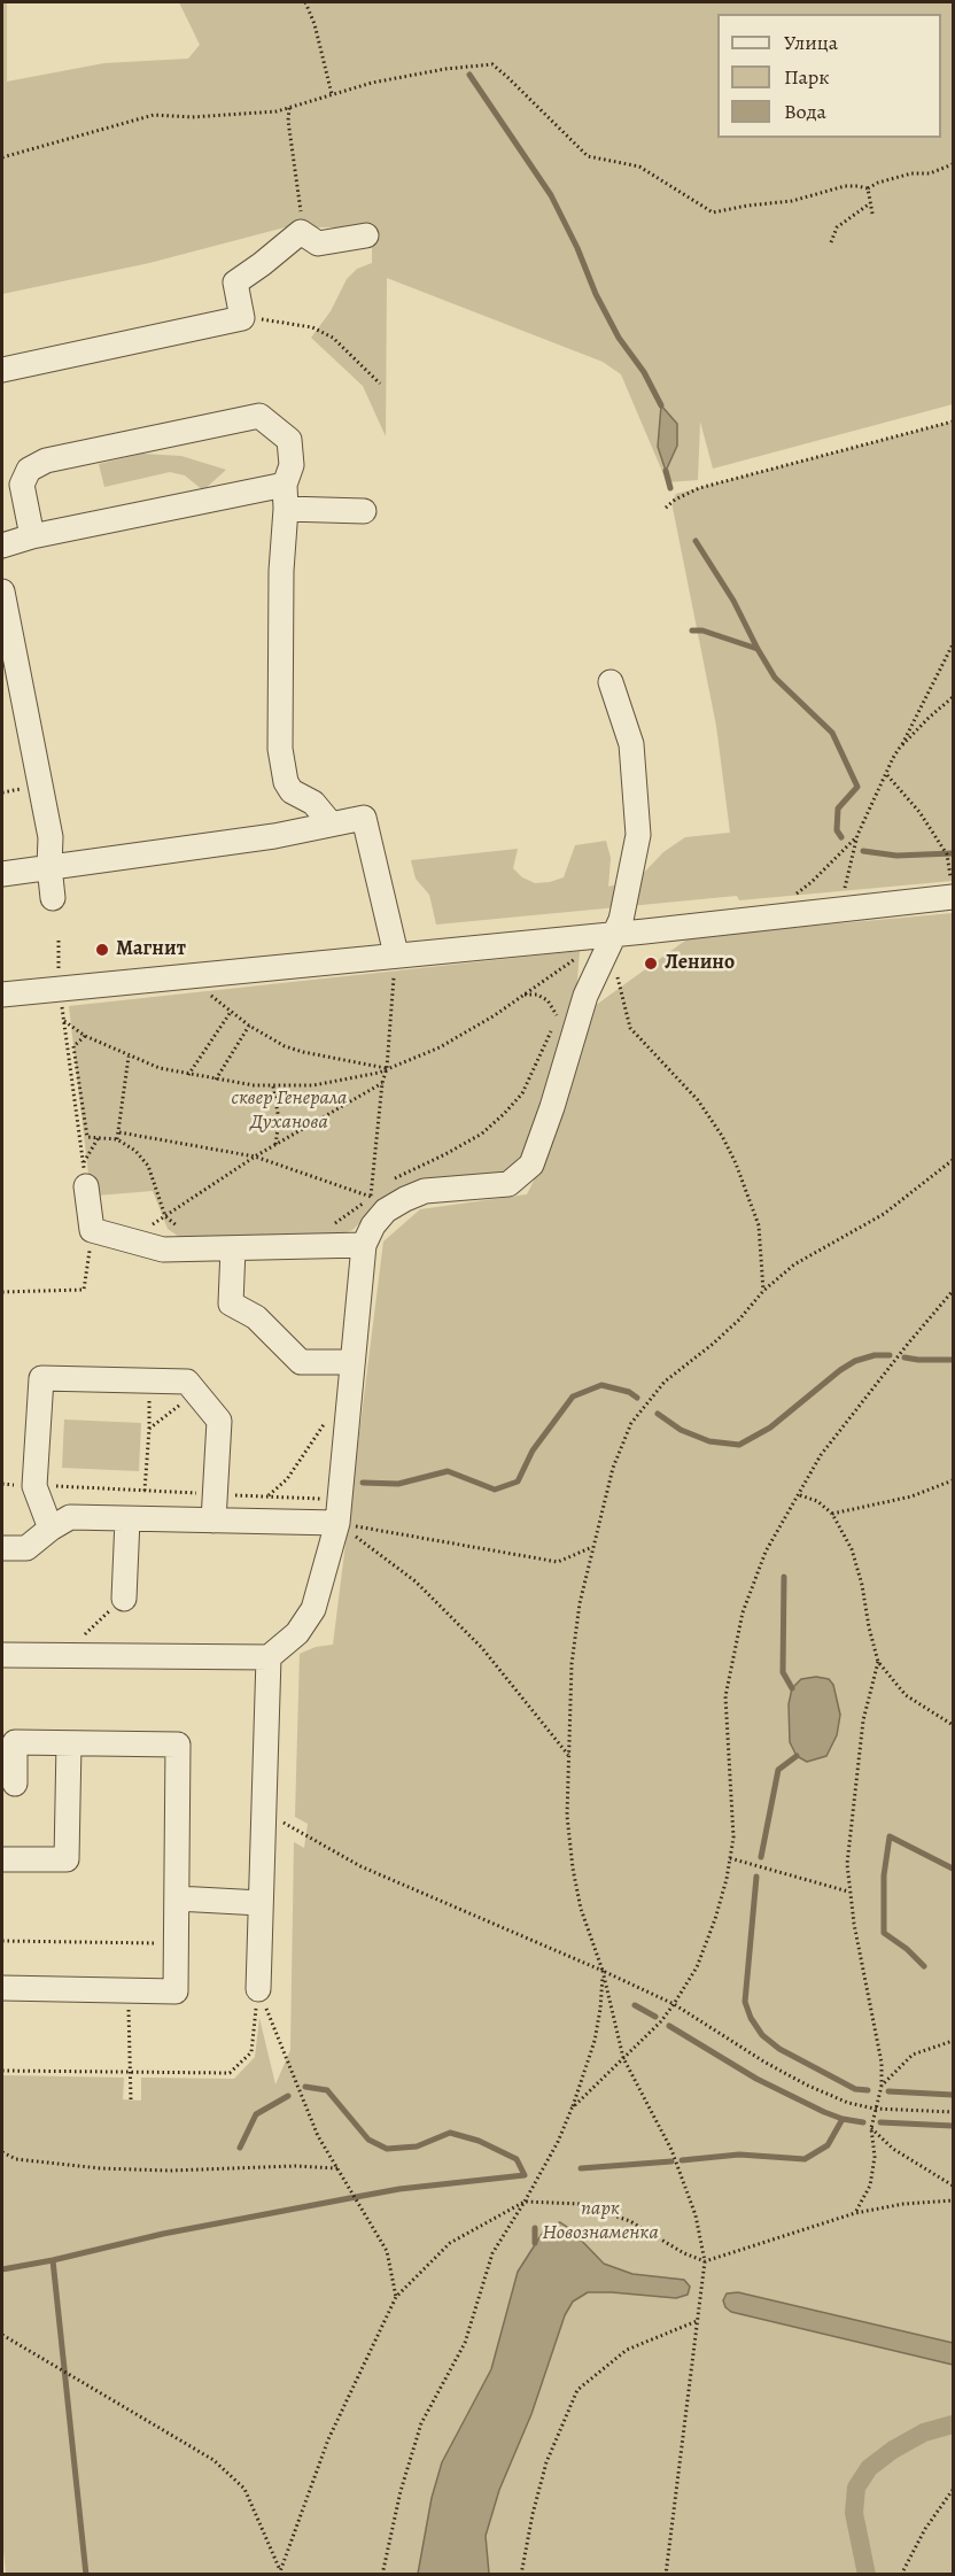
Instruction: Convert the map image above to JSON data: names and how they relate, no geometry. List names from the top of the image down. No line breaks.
{"parks":["сквер Генерала Духанова","парк Новознаменка"],"places":["Магнит","Ленино"],"legend":["Улица","Парк","Вода"]}
